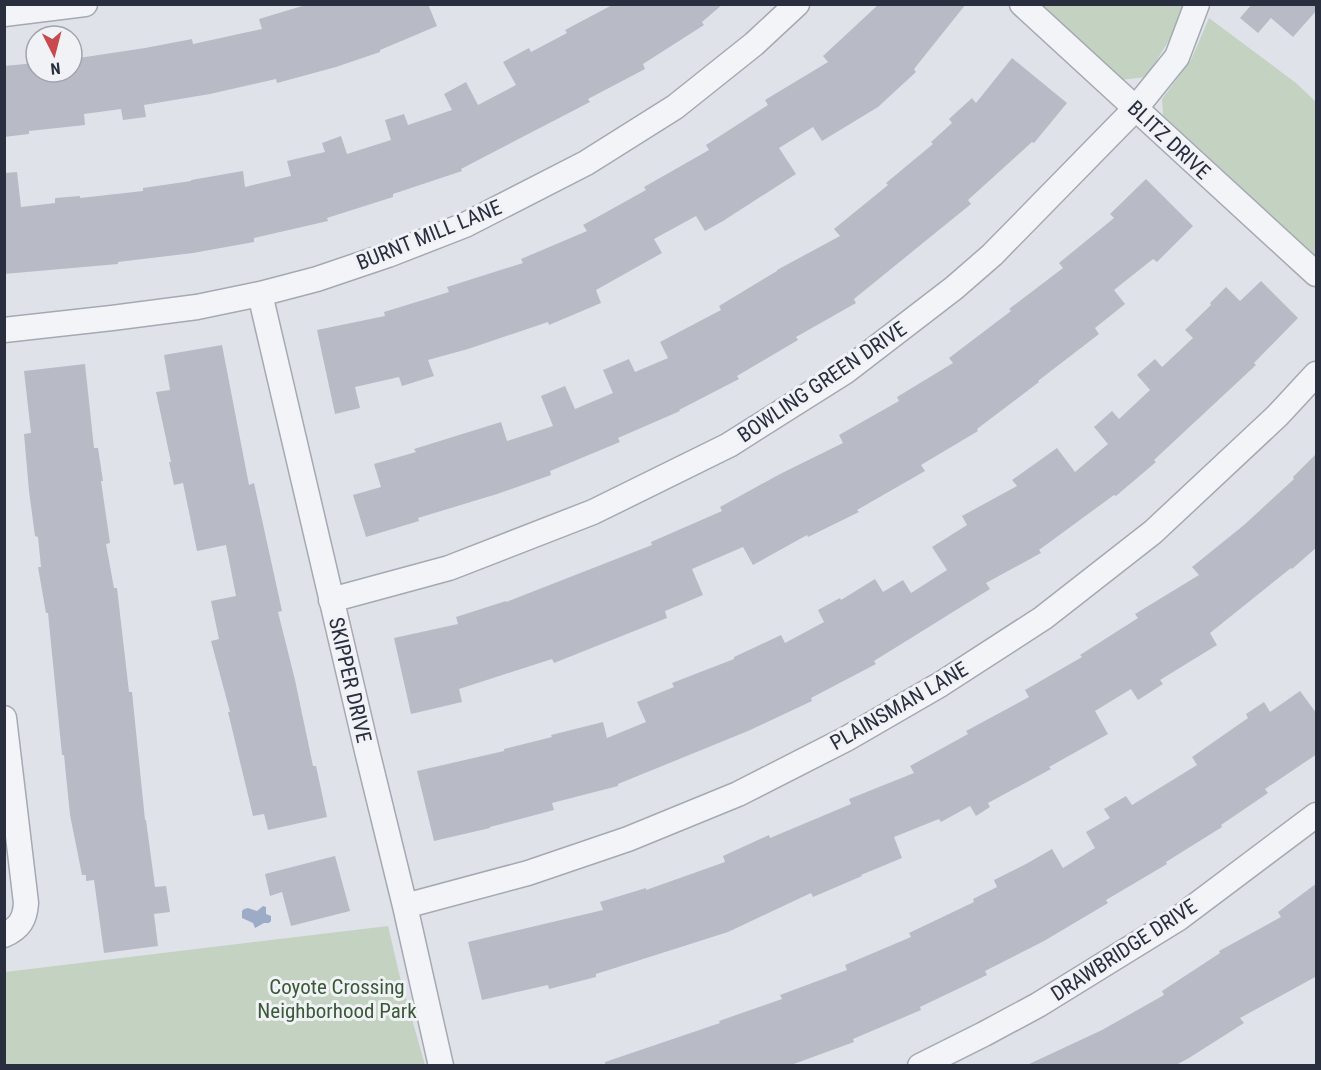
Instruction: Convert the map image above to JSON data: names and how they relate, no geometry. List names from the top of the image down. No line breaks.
{"streets":{"street":["BLITZ DRIVE","BURNT MILL LANE","BOWLING GREEN DRIVE","SKIPPER DRIVE","PLAINSMAN LANE","DRAWBRIDGE DRIVE"]},"crossings":[["BLITZ DRIVE","BOWLING GREEN DRIVE"],["BURNT MILL LANE","SKIPPER DRIVE"],["BOWLING GREEN DRIVE","SKIPPER DRIVE"],["SKIPPER DRIVE","PLAINSMAN LANE"]],"parks":["Coyote Crossing Neighborhood Park"],"north":"bottom"}
